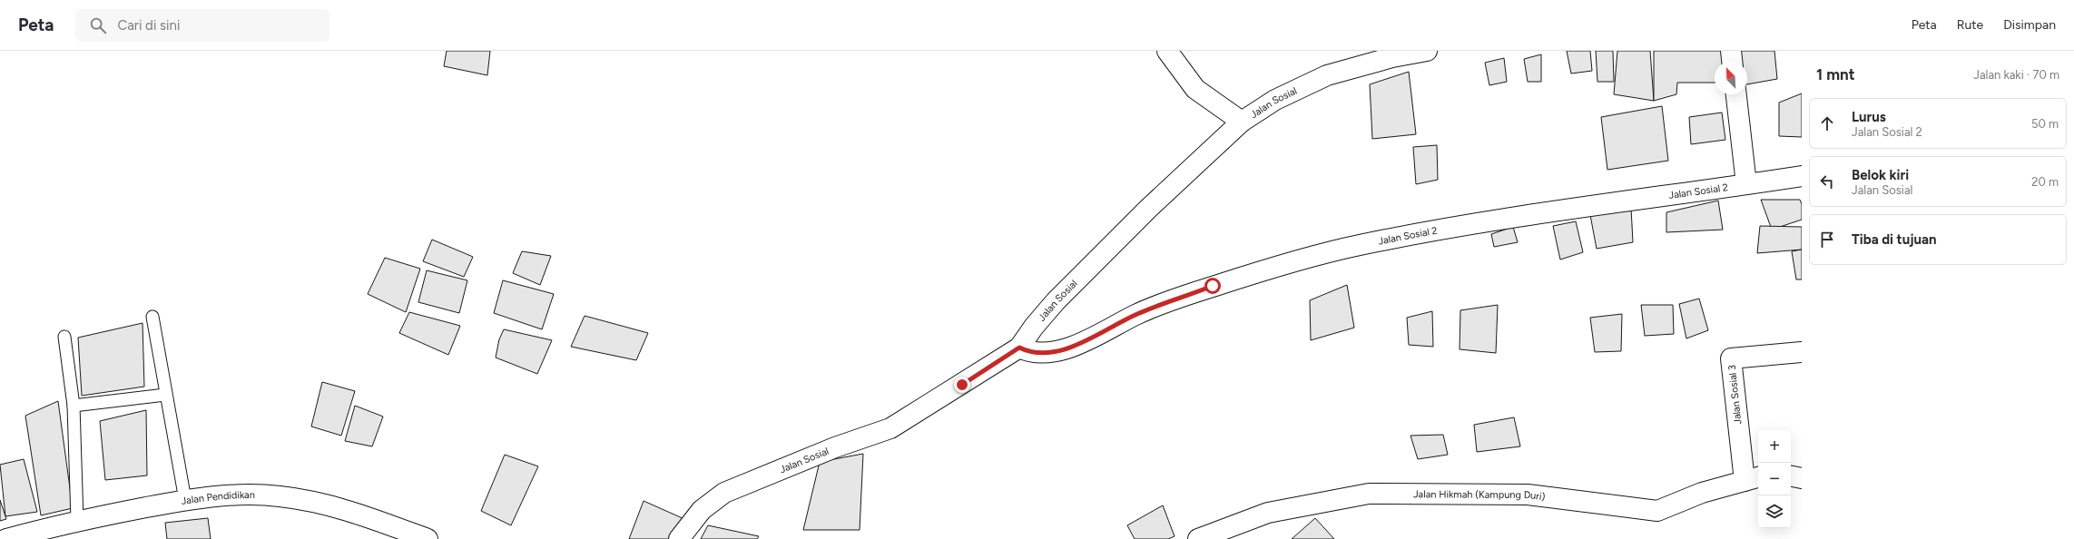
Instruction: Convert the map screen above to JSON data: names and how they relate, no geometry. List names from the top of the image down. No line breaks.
{"streets":{"street":["Jalan Sosial","Jalan Sosial 2","Jalan Sosial 3","Jalan Hikmah (Kampung Duri)","Jalan Pendidikan"]},"crossings":[["Jalan Sosial","Jalan Sosial 2"],["Jalan Sosial 3","Jalan Hikmah (Kampung Duri)"]],"north":"top left","page":{"header":"Peta","search":"Cari di sini","nav":["Peta","Rute","Disimpan"],"heading":["1 mnt","Jalan kaki · 70 m"],"list":[["Lurus","Jalan Sosial 2","50 m"],["Belok kiri","Jalan Sosial","20 m"],"Tiba di tujuan"],"map_buttons":["+","−"]}}
